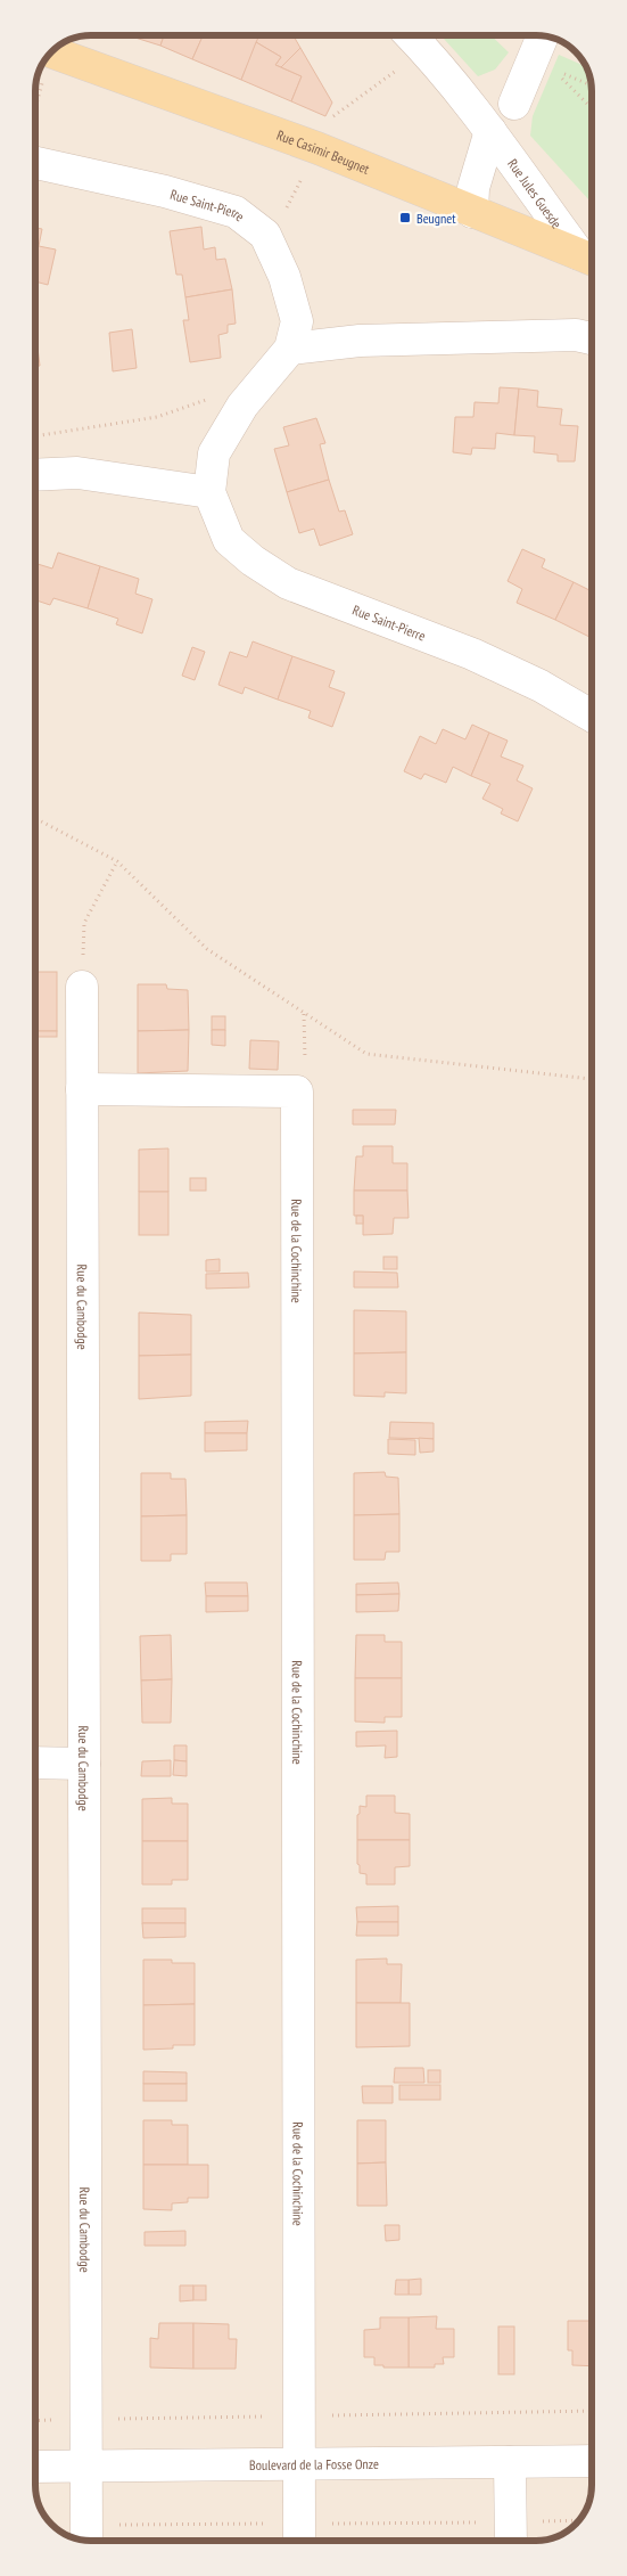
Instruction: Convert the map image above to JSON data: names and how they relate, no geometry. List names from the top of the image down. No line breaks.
{"streets":{"main road":["Rue Casimir Beugnet"],"street":["Rue Jules Guesde","Rue Saint-Pierre","Rue de la Cochinchine","Rue du Cambodge","Boulevard de la Fosse Onze"]},"crossings":[["Rue Casimir Beugnet","Rue Jules Guesde"],["Rue de la Cochinchine","Boulevard de la Fosse Onze"],["Rue du Cambodge","Boulevard de la Fosse Onze"]],"places":{"transit":["Beugnet"]}}
